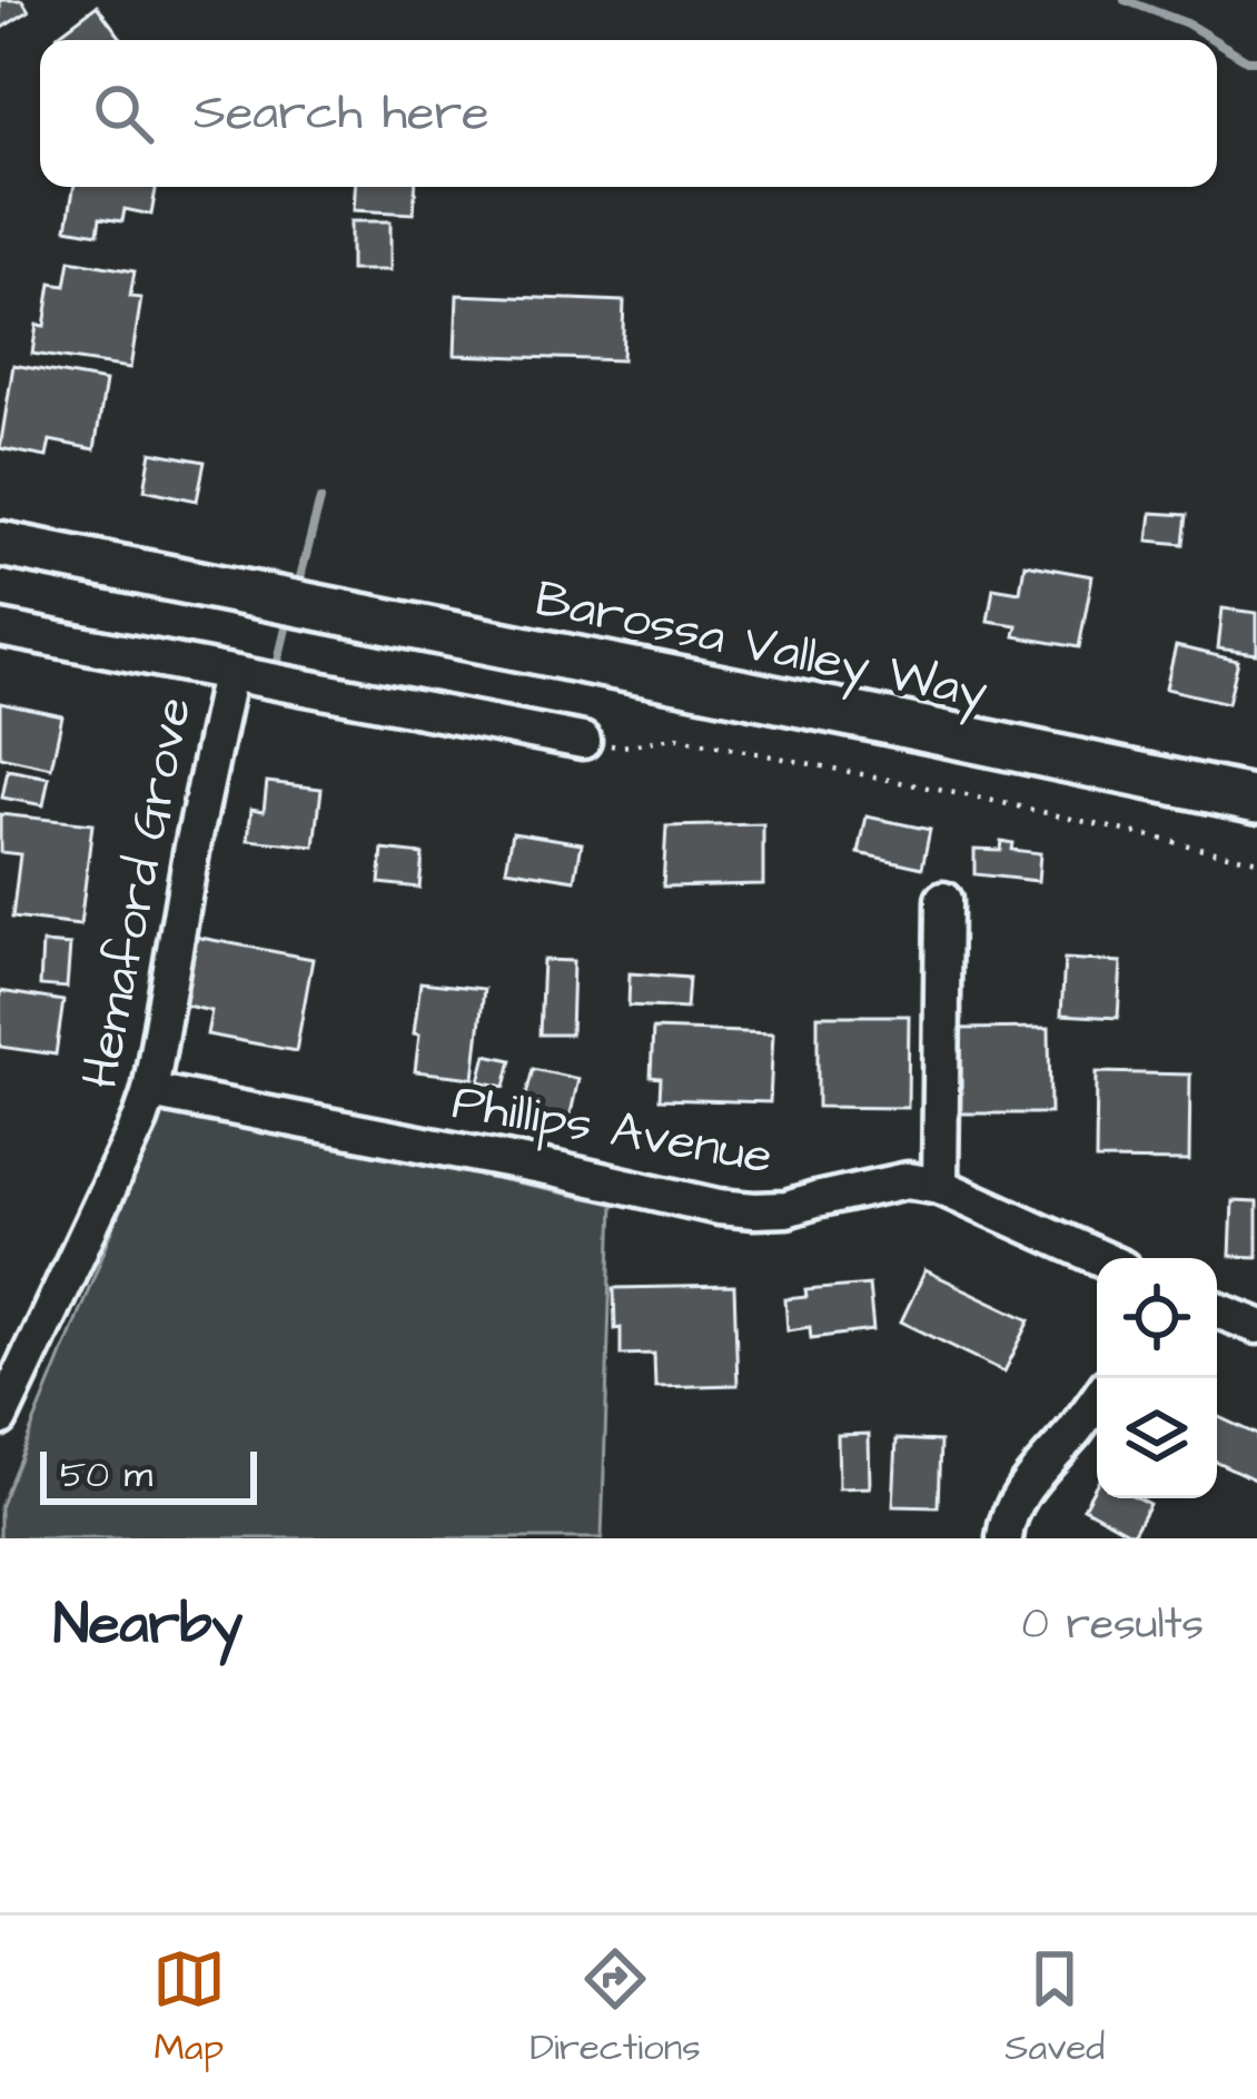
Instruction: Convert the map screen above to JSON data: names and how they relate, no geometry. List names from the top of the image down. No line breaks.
{"streets":{"main road":["Barossa Valley Way"],"street":["Hemaford Grove","Phillips Avenue"]},"crossings":[["Hemaford Grove","Phillips Avenue"]],"scale_bar":"50 m","page":{"search":"Search here","scale":"50 m","heading":["Nearby","0 results"],"nav":["Map","Directions","Saved"]}}
